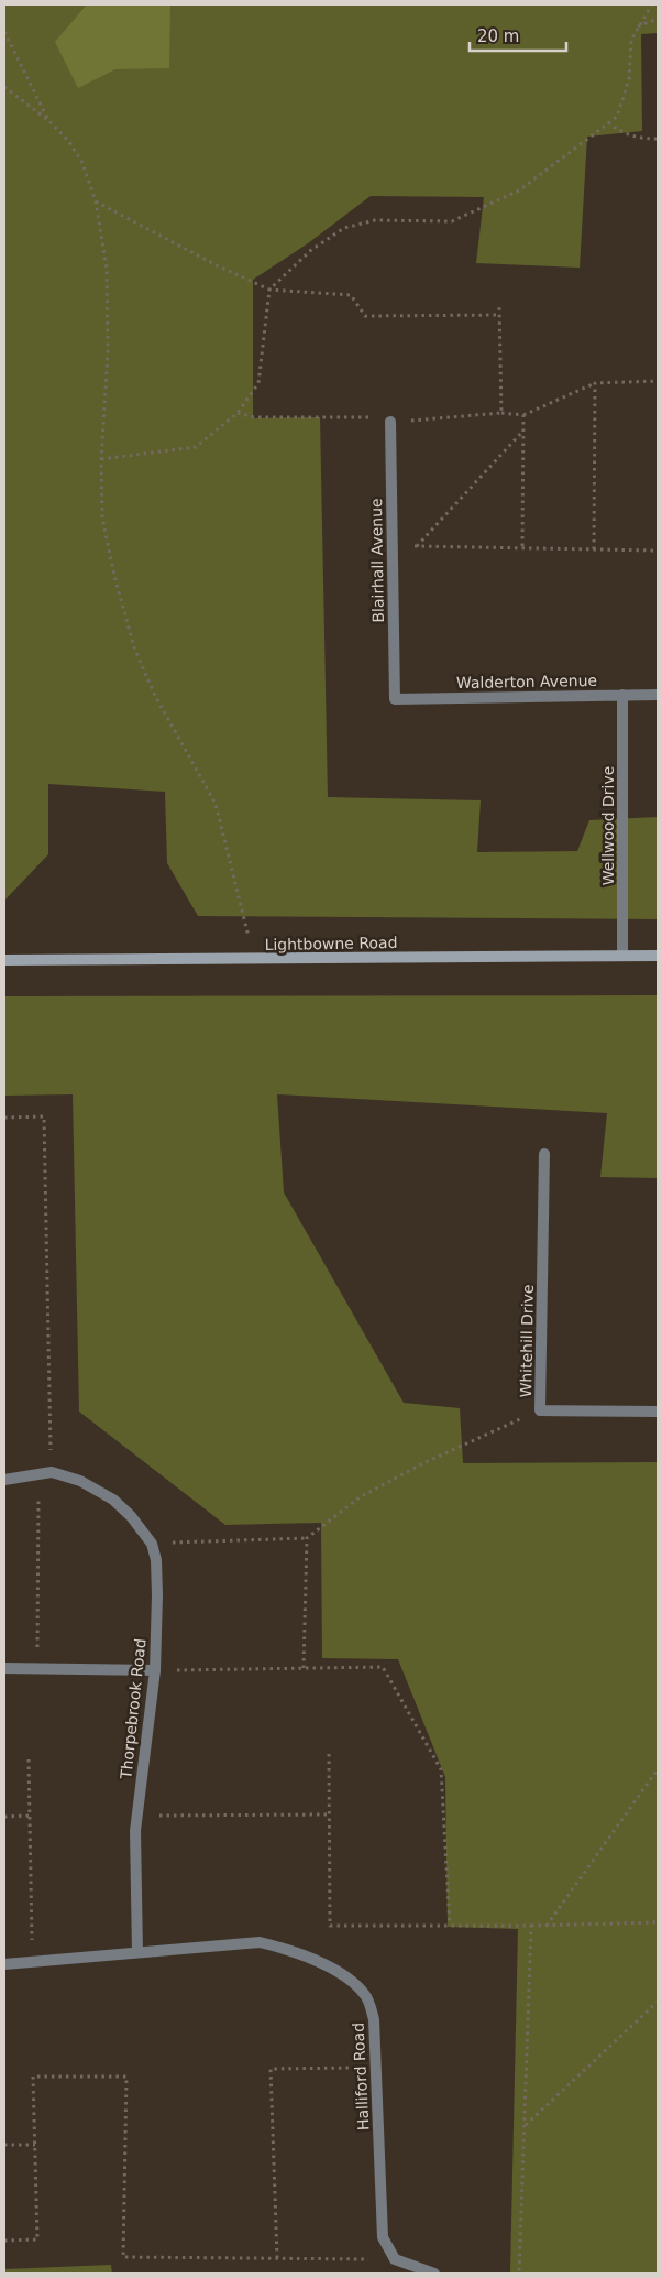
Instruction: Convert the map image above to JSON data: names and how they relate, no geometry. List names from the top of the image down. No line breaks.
{"streets":{"main road":["Lightbowne Road"],"street":["Blairhall Avenue","Walderton Avenue","Wellwood Drive","Whitehill Drive","Thorpebrook Road","Halliford Road"]},"crossings":[["Blairhall Avenue","Walderton Avenue"],["Walderton Avenue","Wellwood Drive"],["Wellwood Drive","Lightbowne Road"],["Thorpebrook Road","Halliford Road"]],"scale_bar":"20 m"}
